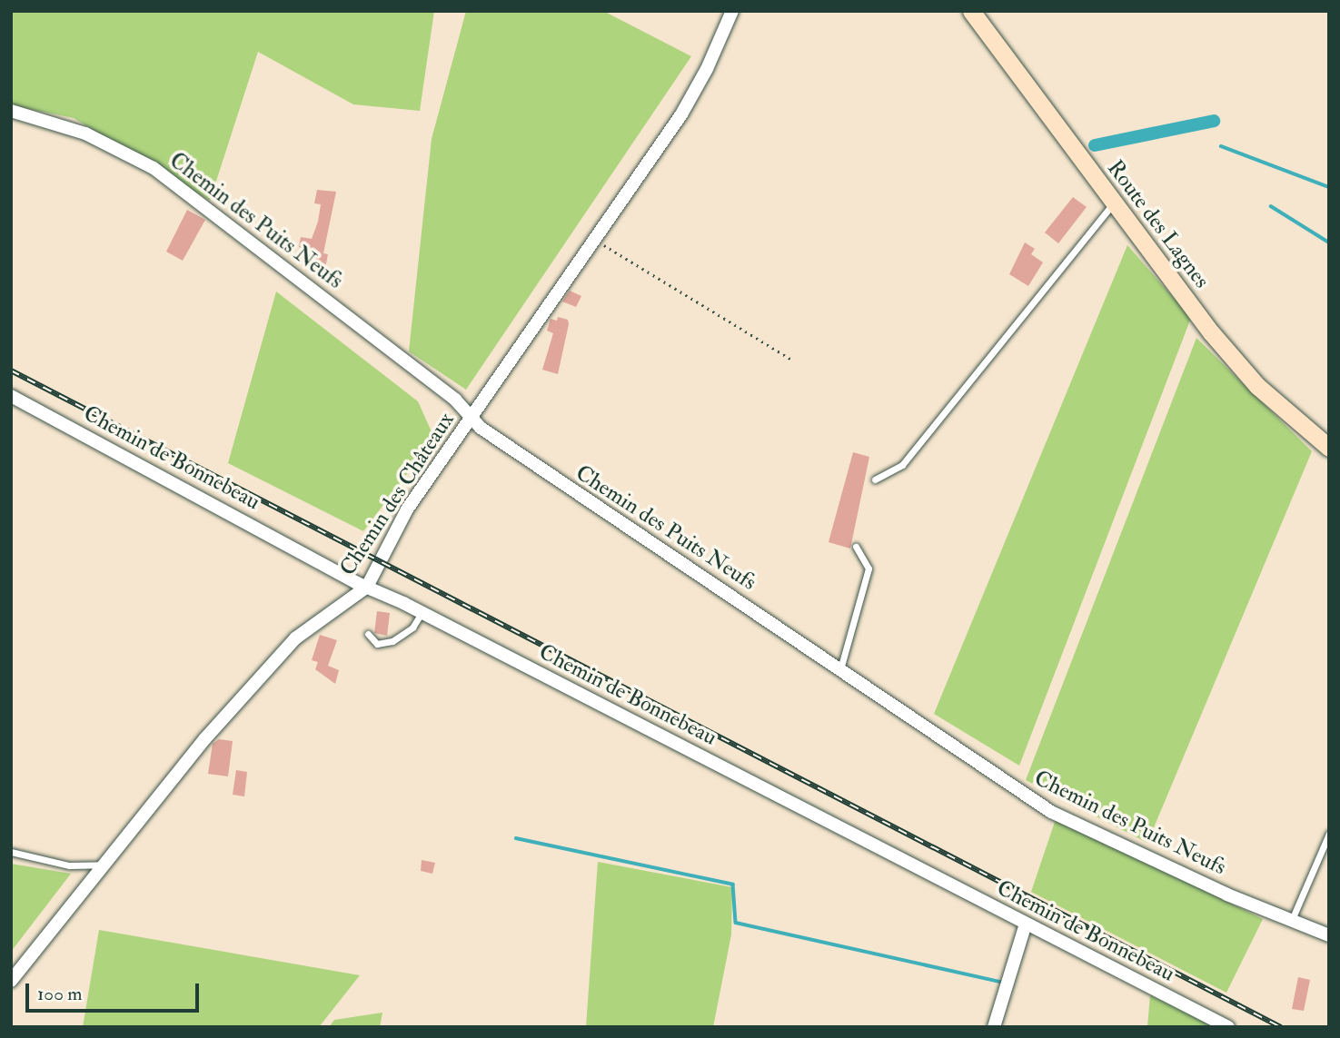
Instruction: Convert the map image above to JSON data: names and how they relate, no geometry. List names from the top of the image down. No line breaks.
{"streets":{"street":["Chemin des Puits Neufs","Route des Lagnes","Chemin de Bonnebeau","Chemin des Châteaux"]},"crossings":[["Chemin des Puits Neufs","Chemin des Châteaux"],["Chemin de Bonnebeau","Chemin des Châteaux"]],"scale_bar":"100 m"}
